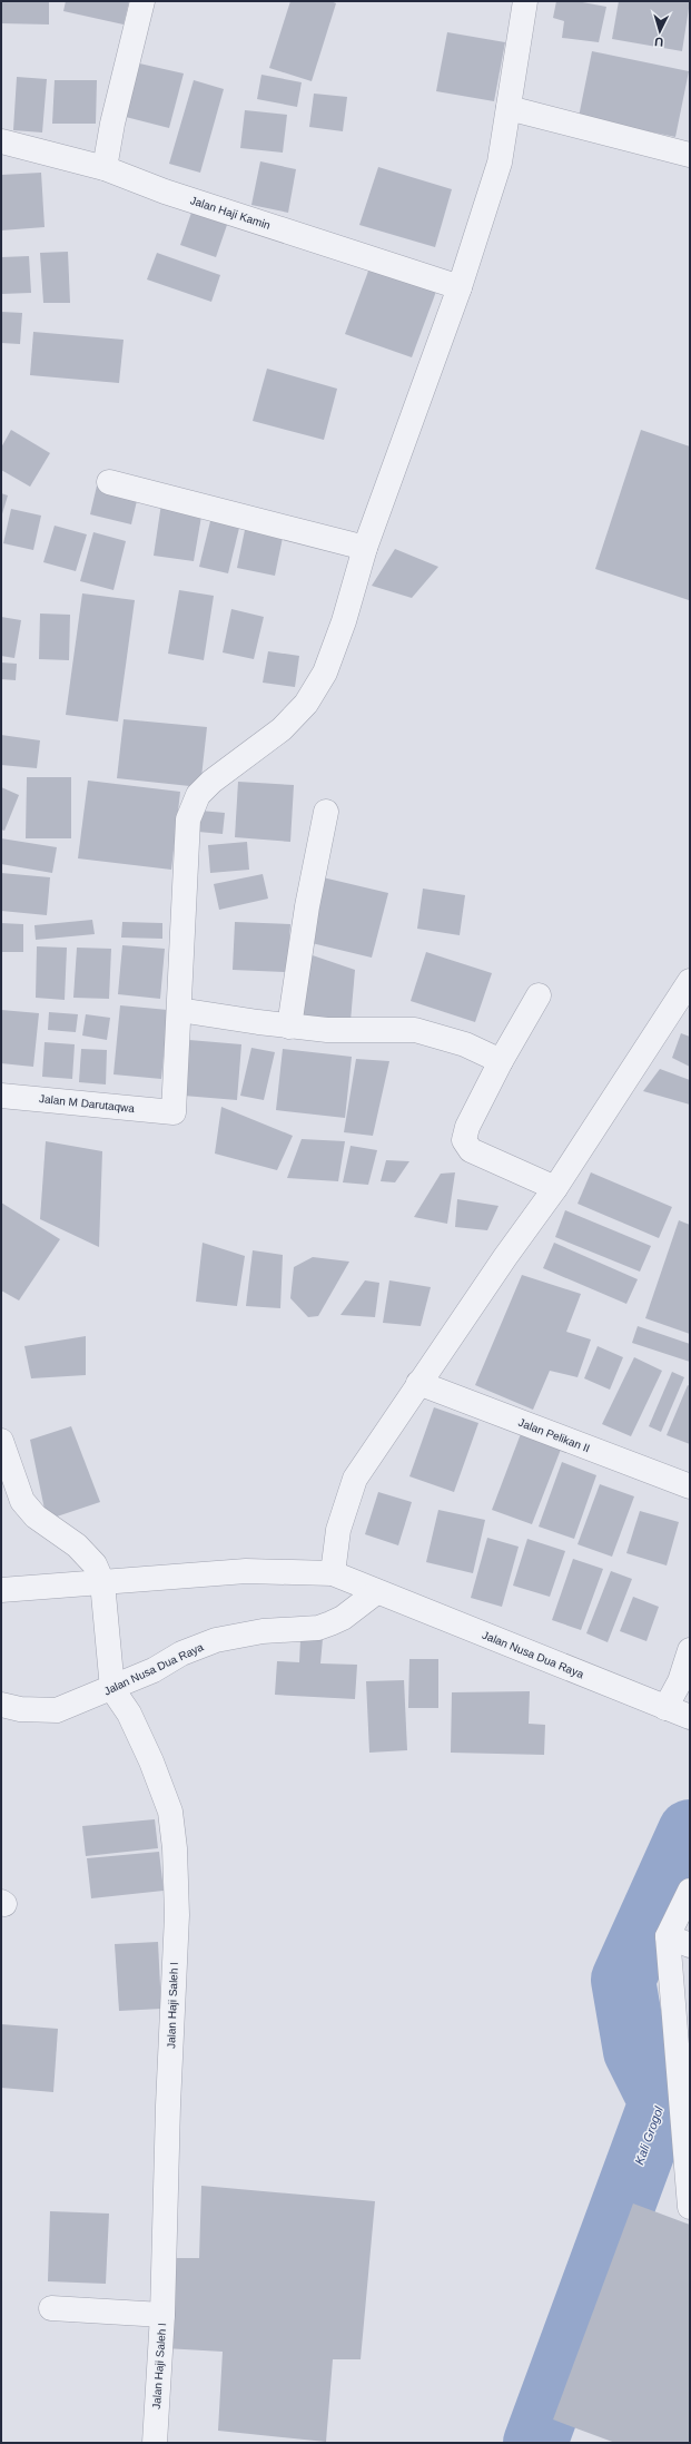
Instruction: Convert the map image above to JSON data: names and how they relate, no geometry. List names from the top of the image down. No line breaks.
{"streets":{"street":["Jalan Haji Kamin","Jalan M Darutaqwa","Jalan Pelikan II","Jalan Nusa Dua Raya","Jalan Haji Saleh I"]},"crossings":[["Jalan Nusa Dua Raya","Jalan Haji Saleh I"]],"water":["Kali Grogol"],"north":"bottom"}
